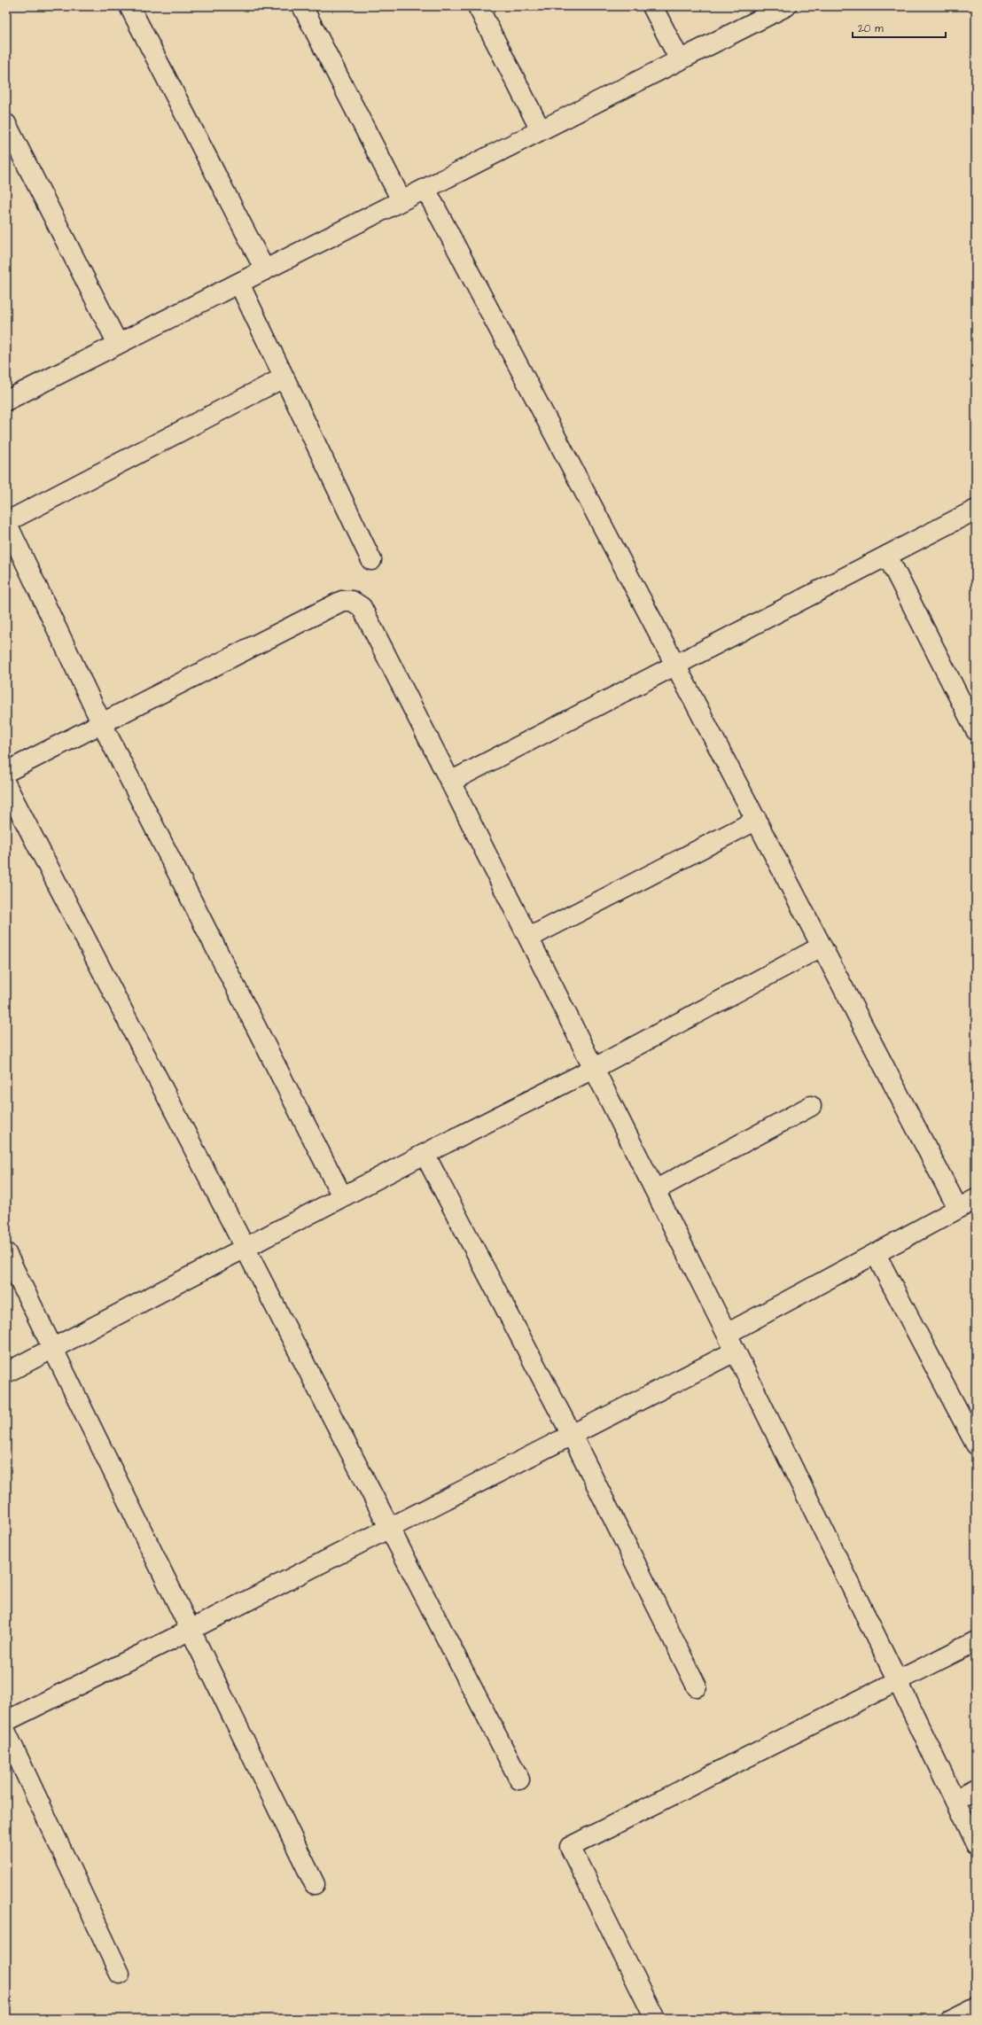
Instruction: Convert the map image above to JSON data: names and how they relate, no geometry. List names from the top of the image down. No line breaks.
{"scale_bar":"20 m"}
